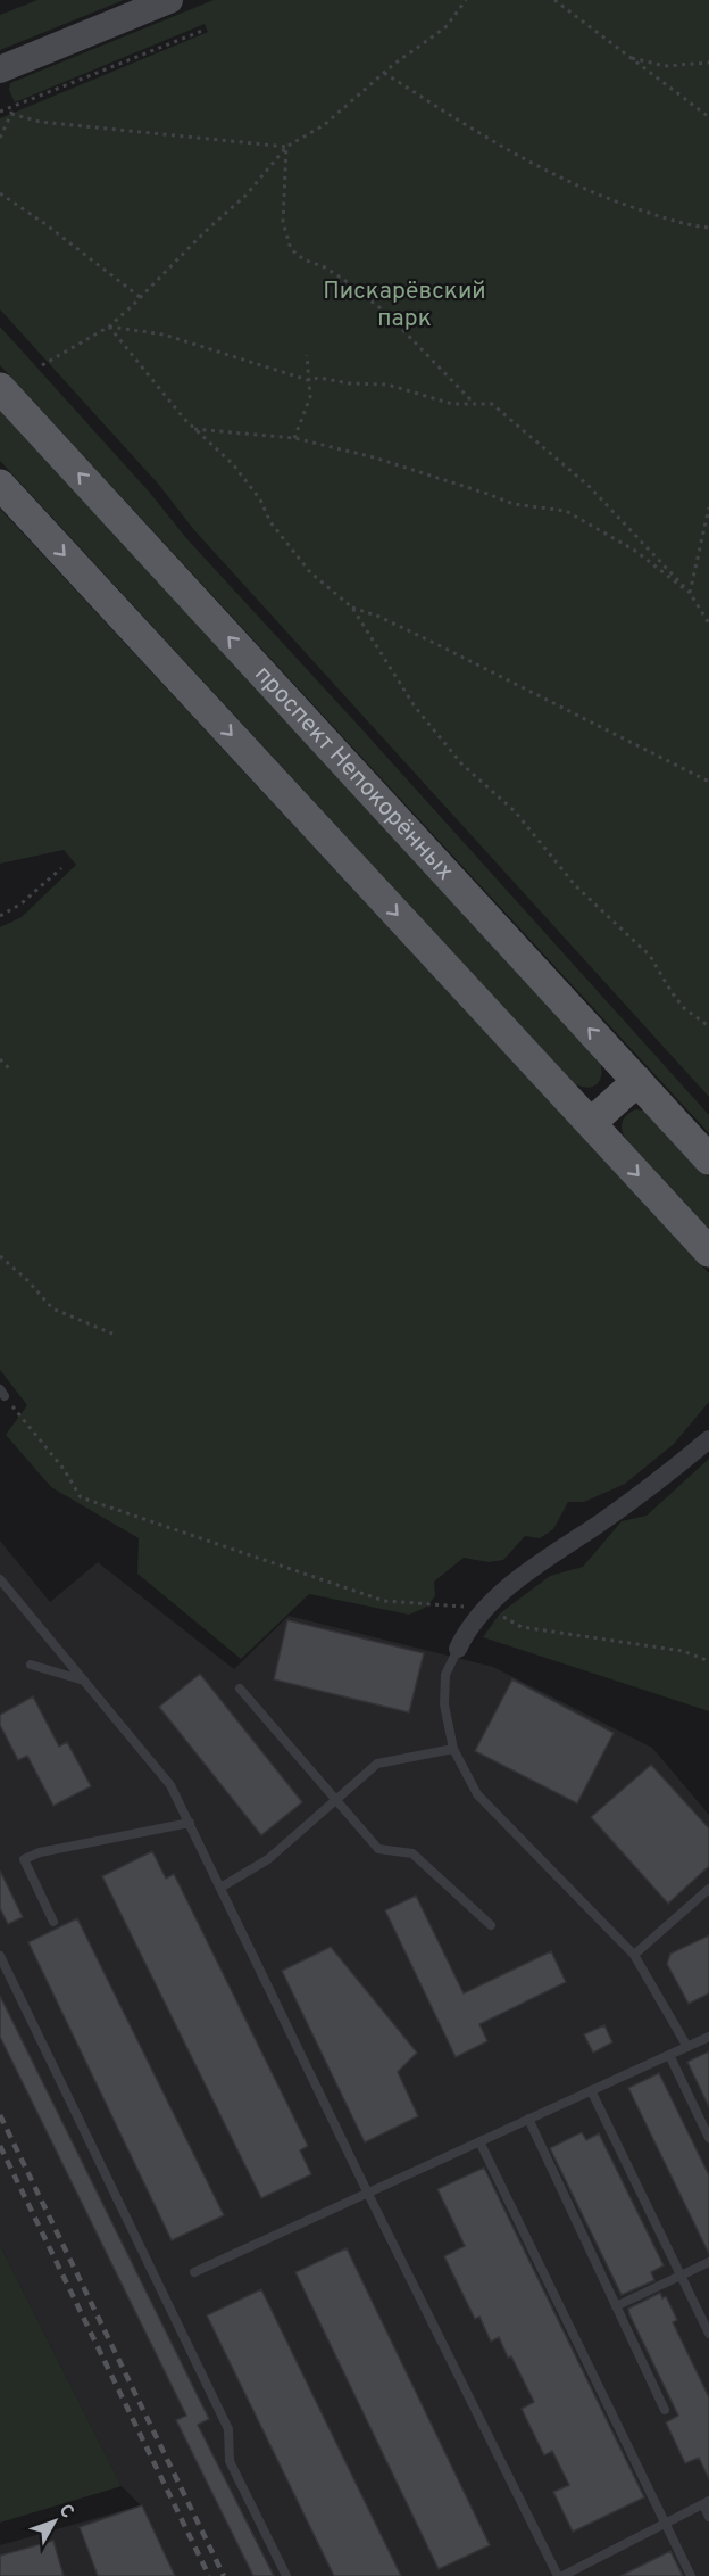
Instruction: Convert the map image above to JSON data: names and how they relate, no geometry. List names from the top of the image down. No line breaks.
{"streets":{"main road":["проспект Непокорённых"]},"parks":["Пискарёвский парк"],"north":"top right"}
